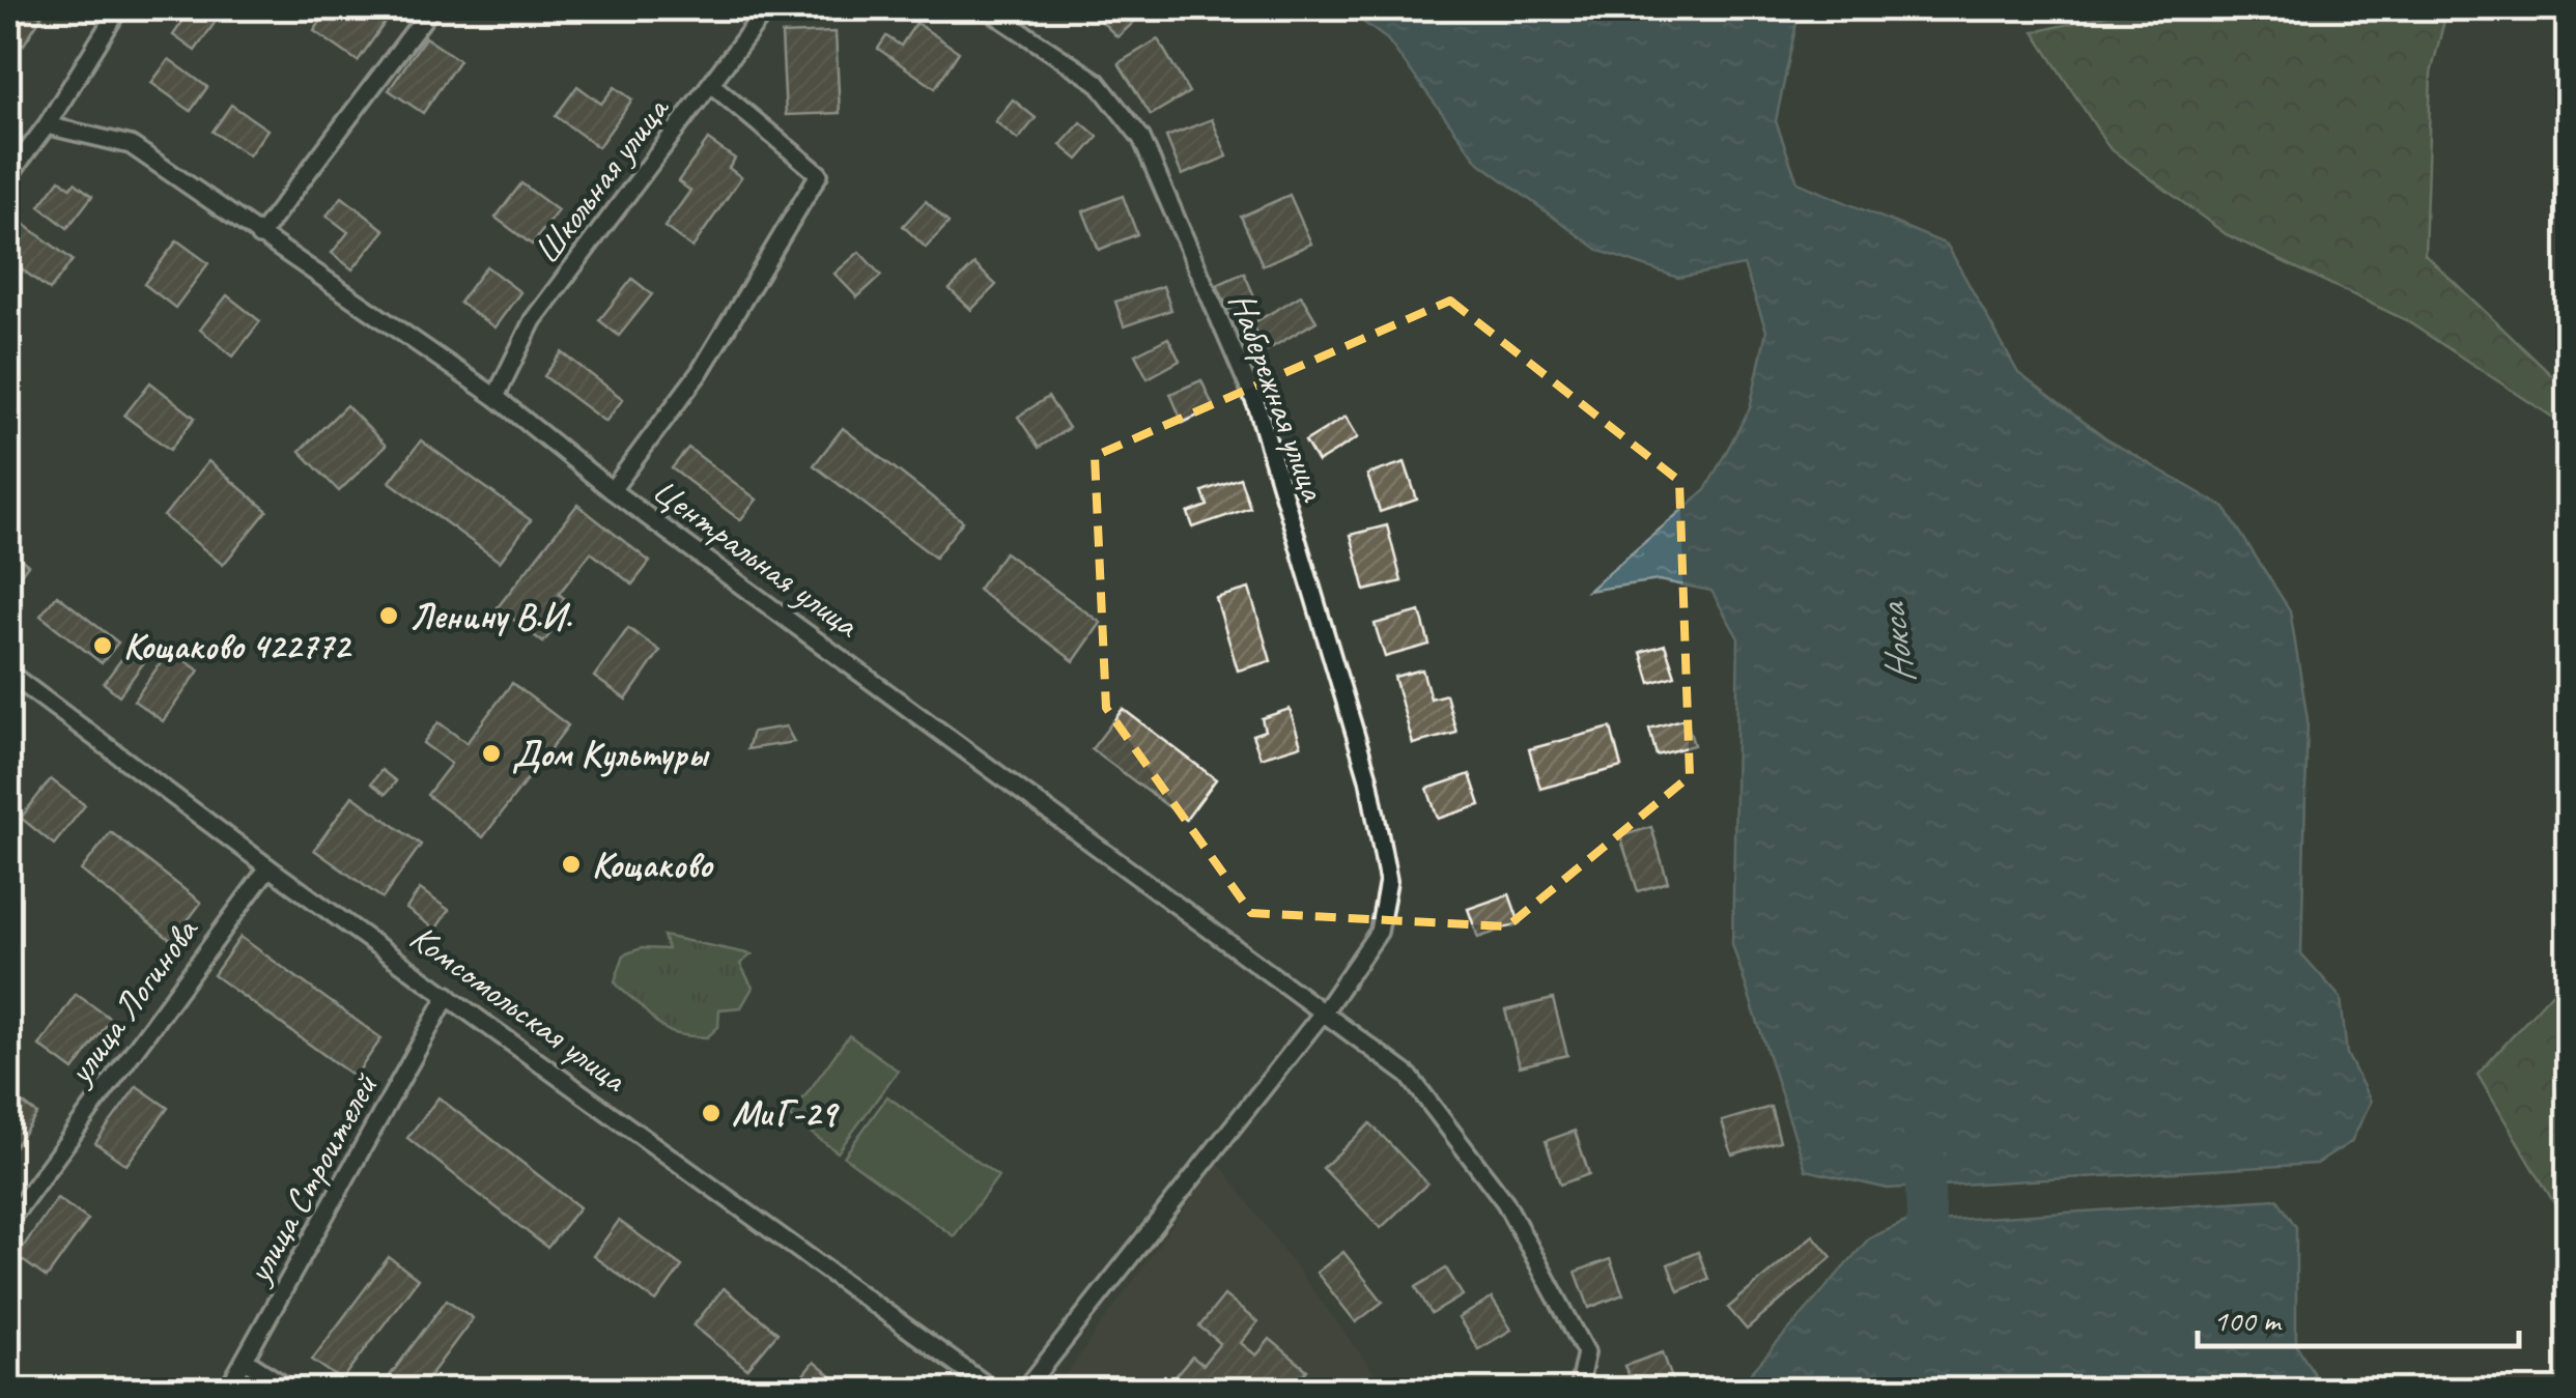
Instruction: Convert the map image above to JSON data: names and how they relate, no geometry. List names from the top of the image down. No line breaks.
{"streets":{"street":["Школьная улица","Набережная улица","Центральная улица","улица Логинова","Комсомольская улица","улица Строителей"]},"crossings":[["Школьная улица","Центральная улица"],["Набережная улица","Центральная улица"],["улица Логинова","Комсомольская улица"],["Комсомольская улица","улица Строителей"]],"water":["Нокса"],"places":["Ленину В.И.","Кощаково 422772","Дом Культуры","Кощаково","МиГ-29"],"scale_bar":"100 m"}
